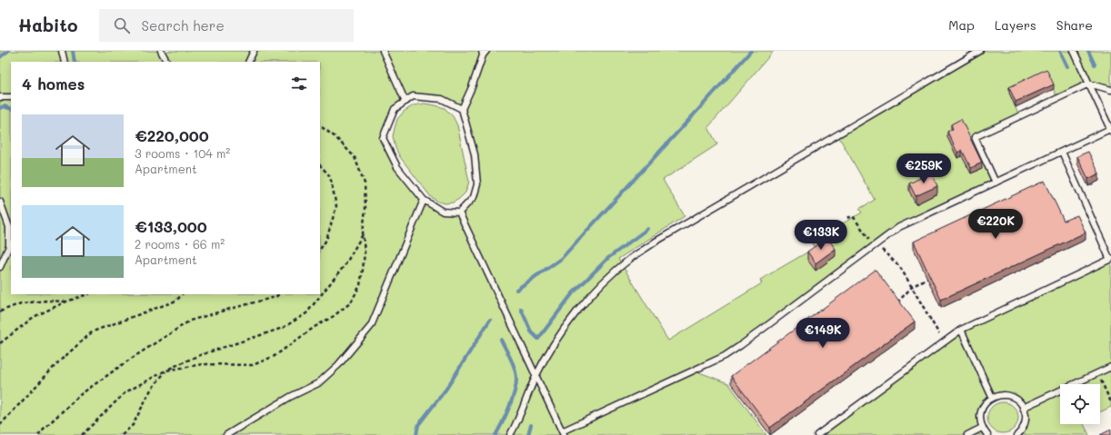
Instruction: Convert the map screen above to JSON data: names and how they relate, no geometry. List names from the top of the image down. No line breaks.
{"page":{"header":"Habito","search":"Search here","nav":["Map","Layers","Share"],"heading":"4 homes","list":[{"name":"€220,000","note":"3 rooms · 104 m² · Apartment"},{"name":"€133,000","note":"2 rooms · 66 m² · Apartment"}],"price":["€259K","€220K","€133K","€149K"]}}
